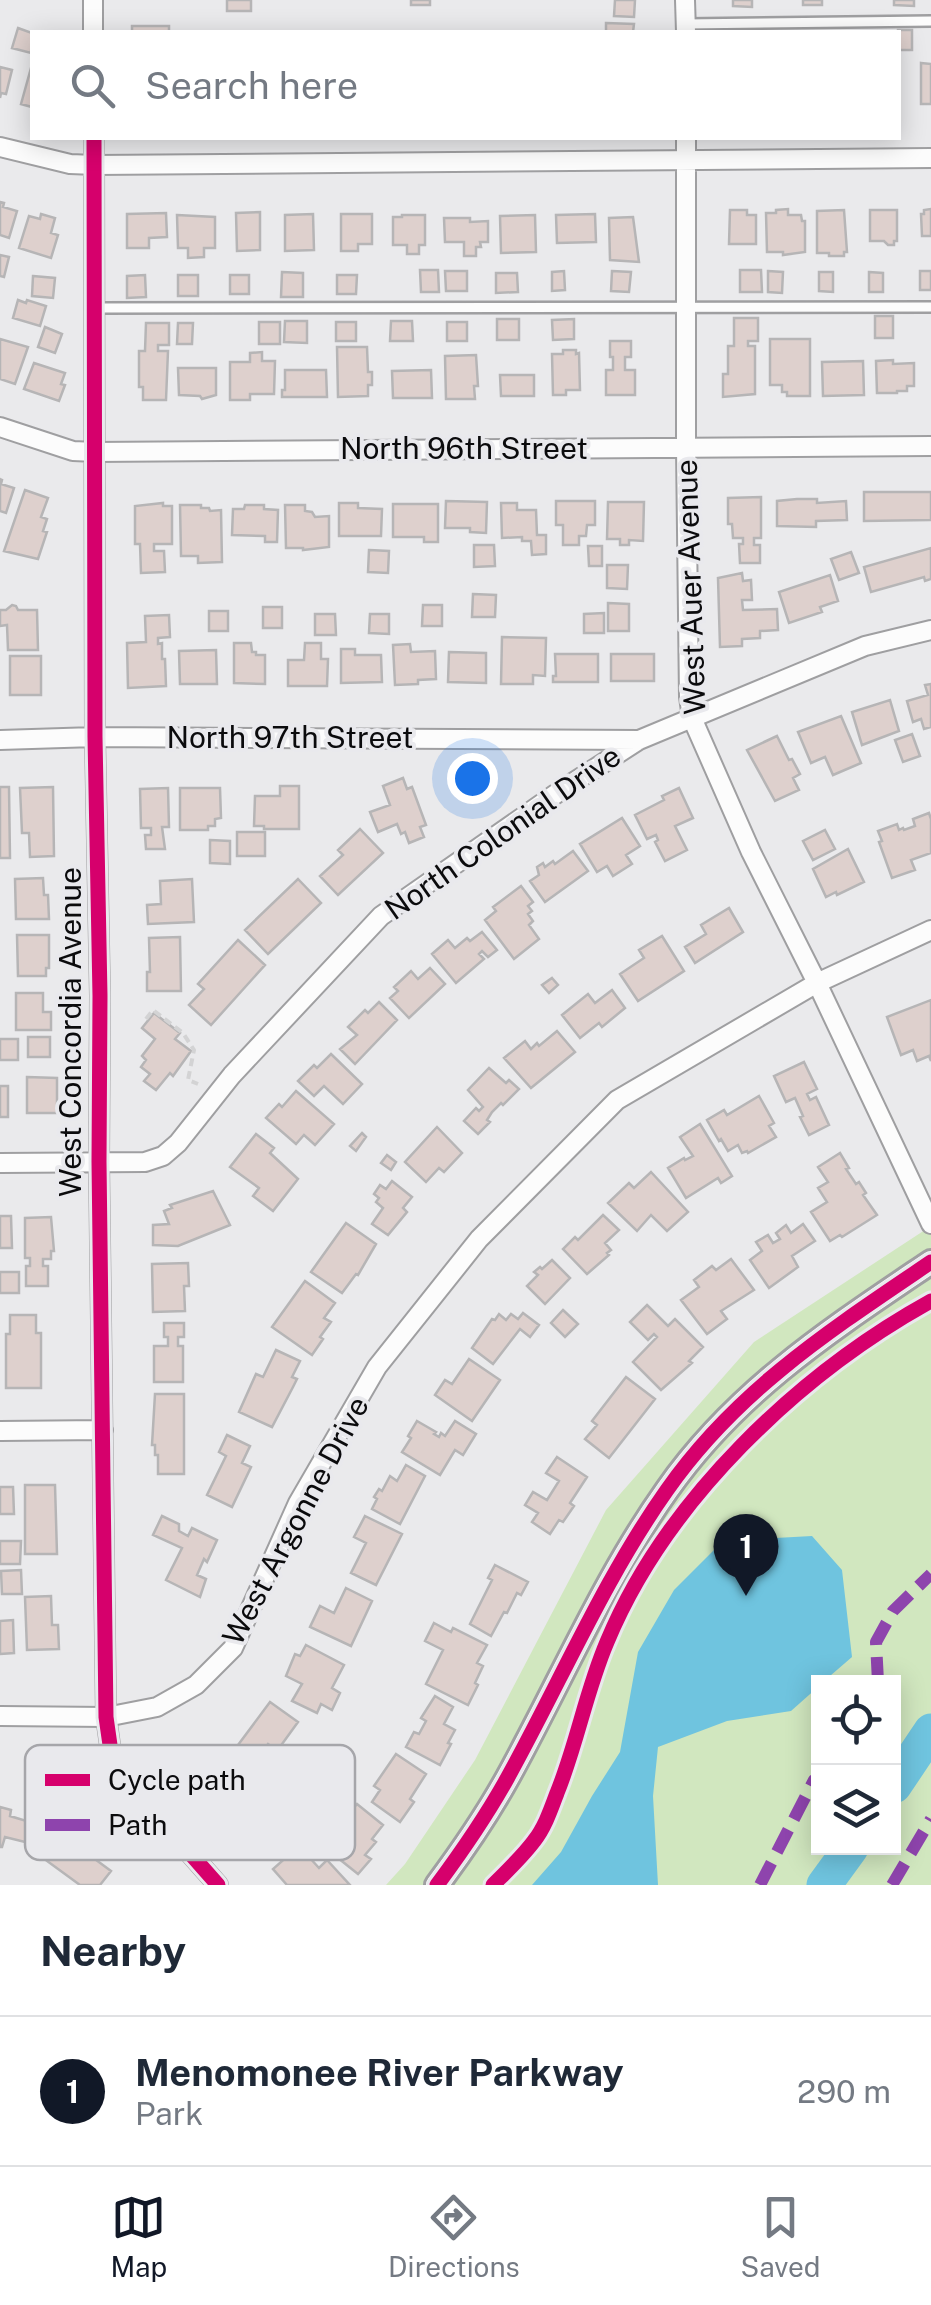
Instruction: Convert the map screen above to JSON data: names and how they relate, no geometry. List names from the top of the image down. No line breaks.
{"streets":{"street":["North 96th Street","West Auer Avenue","North 97th Street","North Colonial Drive","West Concordia Avenue","West Argonne Drive"]},"crossings":[["North 96th Street","West Auer Avenue"],["North 96th Street","West Concordia Avenue"],["West Auer Avenue","North Colonial Drive"],["West Auer Avenue","West Argonne Drive"],["North 97th Street","North Colonial Drive"],["North 97th Street","West Concordia Avenue"],["North Colonial Drive","West Concordia Avenue"],["West Concordia Avenue","West Argonne Drive"]],"legend":["Cycle path","Path"],"page":{"search":"Search here","pins":"1","heading":"Nearby","list":[{"mark":"1","name":"Menomonee River Parkway","note":"Park","value":"290 m"}],"nav":["Map","Directions","Saved"]}}
